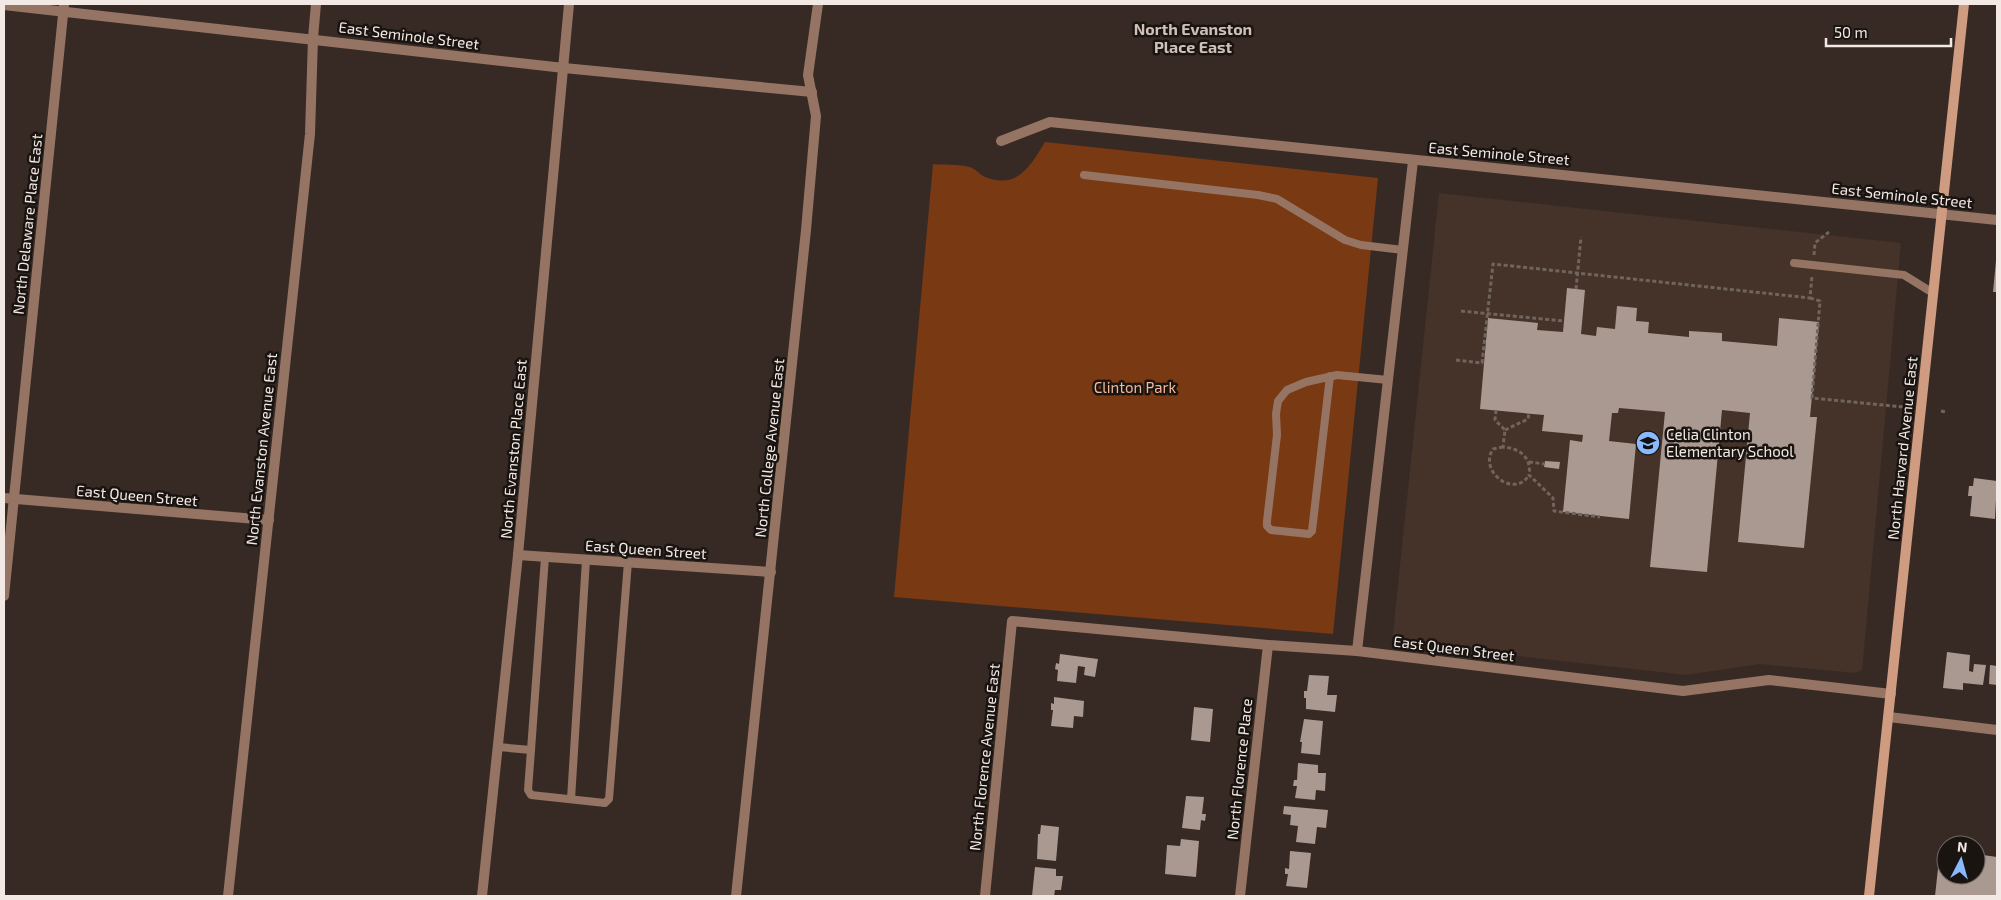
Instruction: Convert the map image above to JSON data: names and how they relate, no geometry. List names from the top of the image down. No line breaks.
{"streets":{"main road":["North Harvard Avenue East"],"street":["East Seminole Street","North Delaware Place East","North College Avenue East","North Evanston Avenue East","North Evanston Place East","East Queen Street","North Florence Avenue East","North Florence Place"]},"crossings":[["East Seminole Street","North Delaware Place East"],["East Seminole Street","North College Avenue East"],["East Seminole Street","North Harvard Avenue East"],["East Seminole Street","North Evanston Avenue East"],["East Seminole Street","North Evanston Place East"],["North Delaware Place East","East Queen Street"],["North College Avenue East","East Queen Street"],["North Harvard Avenue East","East Queen Street"],["North Evanston Avenue East","East Queen Street"],["North Evanston Place East","East Queen Street"],["East Queen Street","North Florence Avenue East"],["East Queen Street","North Florence Place"]],"districts":["North Evanston Place East"],"parks":["Clinton Park"],"places":{"school or university":["Celia Clinton Elementary School"]},"scale_bar":"50 m","north":"top"}
